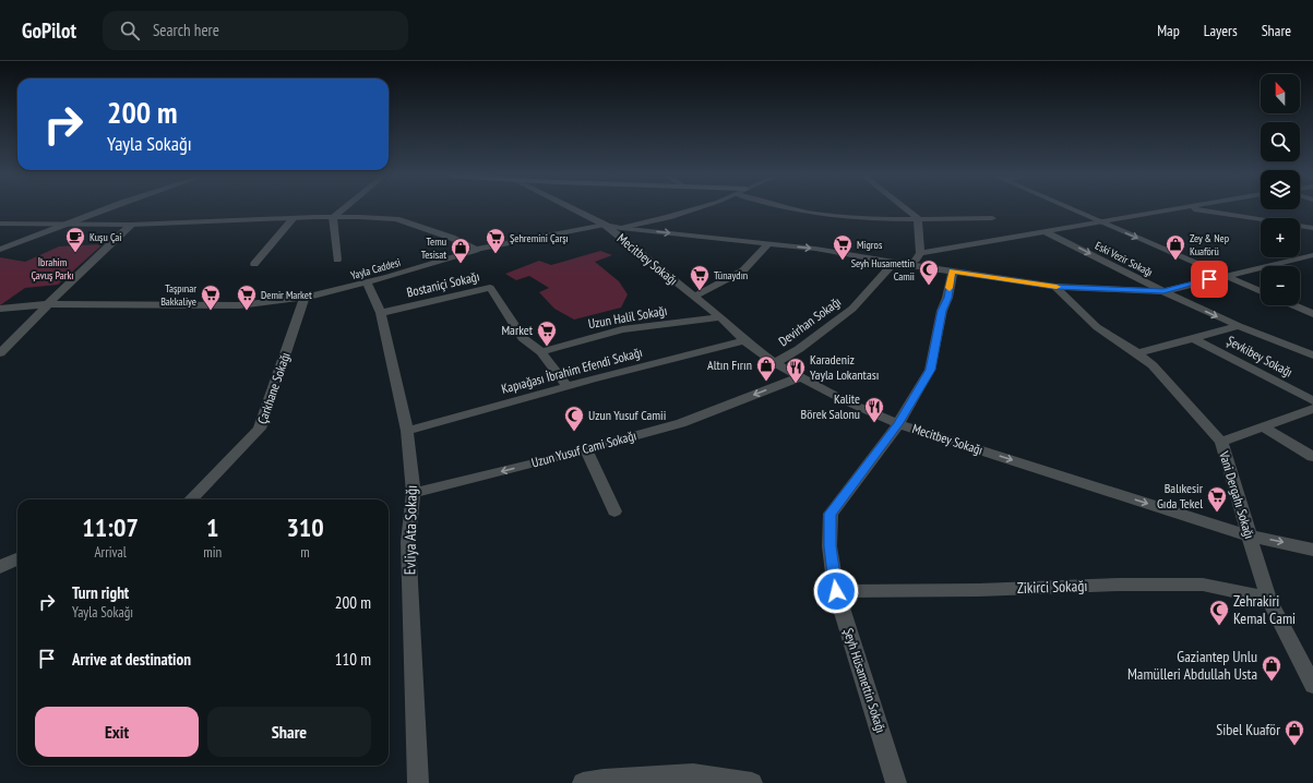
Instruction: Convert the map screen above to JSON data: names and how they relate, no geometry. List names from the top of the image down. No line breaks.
{"streets":{"street":["Eski Vezir Sokağı","Meсitbey Sokağı","Yayla Caddesi","Bostaniçi Sokağı","Uzun Halil Sokağı","Devirhan Sokağı","Şevkibey Sokağı","Kapıağası İbrahim Efendi Sokağı","Çarkhane Sokağı","Uzun Yusuf Cami Sokağı","Vani Dergahı Sokağı","Evliya Ata Sokağı","Zikirci Sokağı","Şeyh Hüsamettin Sokağı"]},"crossings":[["Meсitbey Sokağı","Yayla Caddesi"],["Meсitbey Sokağı","Uzun Halil Sokağı"],["Meсitbey Sokağı","Devirhan Sokağı"],["Meсitbey Sokağı","Kapıağası İbrahim Efendi Sokağı"],["Meсitbey Sokağı","Uzun Yusuf Cami Sokağı"],["Meсitbey Sokağı","Vani Dergahı Sokağı"],["Meсitbey Sokağı","Şeyh Hüsamettin Sokağı"],["Yayla Caddesi","Çarkhane Sokağı"],["Yayla Caddesi","Evliya Ata Sokağı"],["Bostaniçi Sokağı","Uzun Halil Sokağı"],["Bostaniçi Sokağı","Kapıağası İbrahim Efendi Sokağı"],["Bostaniçi Sokağı","Evliya Ata Sokağı"],["Kapıağası İbrahim Efendi Sokağı","Evliya Ata Sokağı"],["Uzun Yusuf Cami Sokağı","Evliya Ata Sokağı"],["Vani Dergahı Sokağı","Zikirci Sokağı"],["Zikirci Sokağı","Şeyh Hüsamettin Sokağı"]],"one_way":["Meсitbey Sokağı","Uzun Yusuf Cami Sokağı"],"parks":["İbrahim Çavuş Parkı"],"places":{"cafe":["Kuşu Çai"],"supermarket":["Şehremini Çarşı","Migros","Tünaydın","Taşpınar Bakkaliye","Demir Market","Market","Balıkesir Gıda Tekel"],"shop":["Zey & Nep Kuaförü","Temu Tesisat","Altın Fırın","Gaziantep Unlu Mamülleri Abdullah Usta","Sibel Kuaför"],"mosque":["Seyh Husamettin Camii","Uzun Yusuf Camii","Zehrakiri Kemal Cami"],"restaurant":["Karadeniz Yayla Lokantası","Kalite Börek Salonu"]},"north":"top","page":{"header":"GoPilot","search":"Search here","nav":["Map","Layers","Share"],"map_buttons":["+","−"],"turn":["200 m","Yayla Sokağı"],"eta":["11:07","Arrival","1","min","310","m"],"list":[{"name":"Turn right","note":"Yayla Sokağı","value":"200 m"},{"name":"Arrive at destination","value":"110 m"}],"buttons":["Exit","Share"]}}
